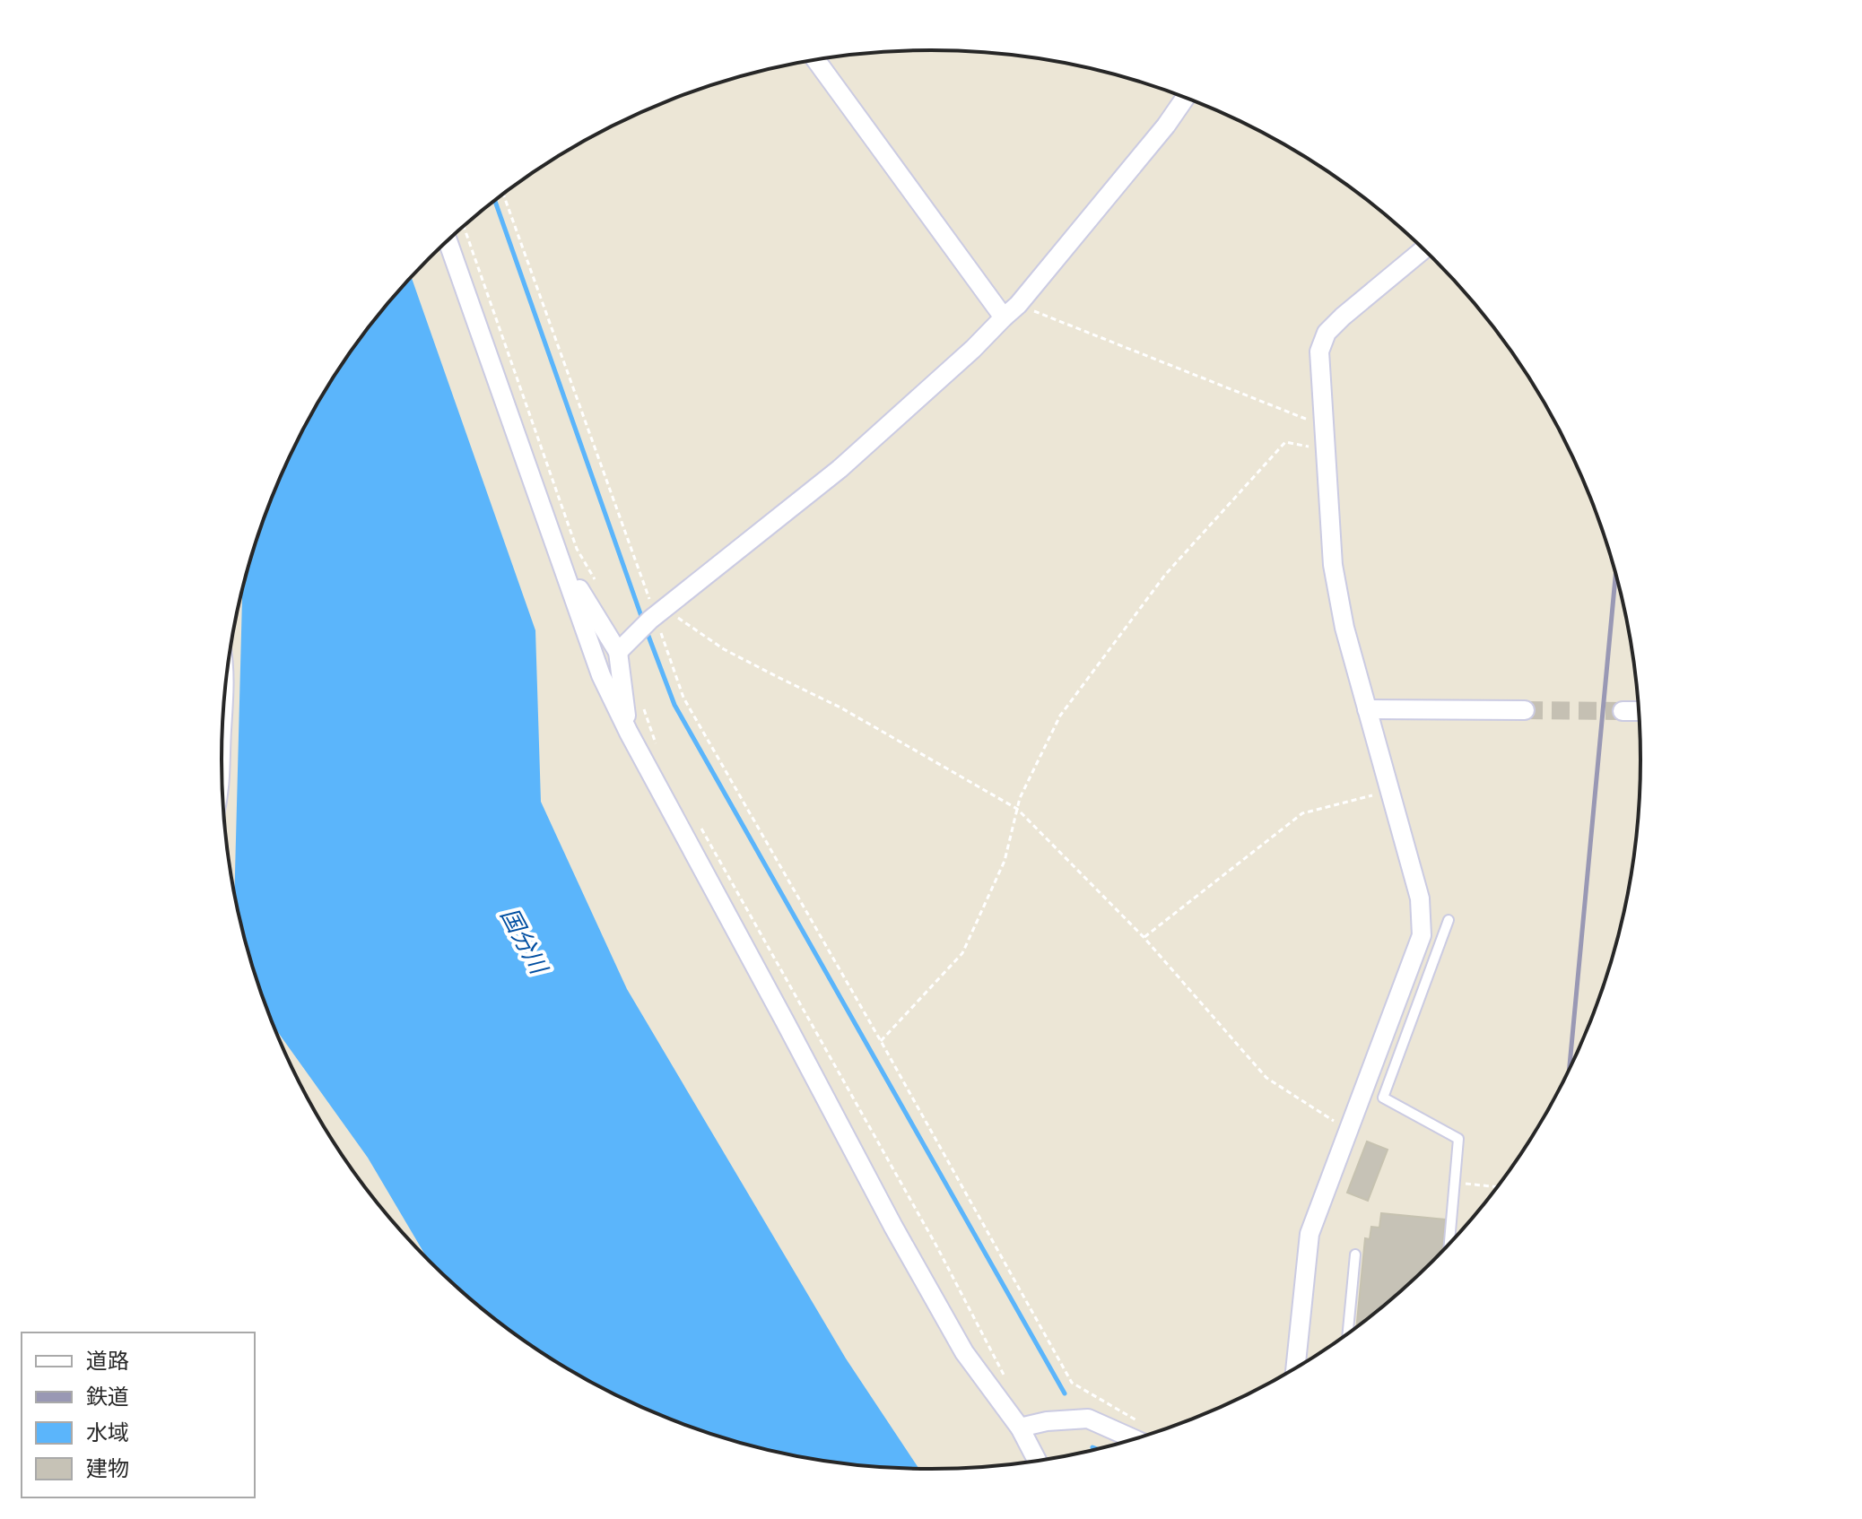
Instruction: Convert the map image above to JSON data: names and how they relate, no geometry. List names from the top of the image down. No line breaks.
{"water":["国分川"],"legend":["道路","鉄道","水域","建物"]}
